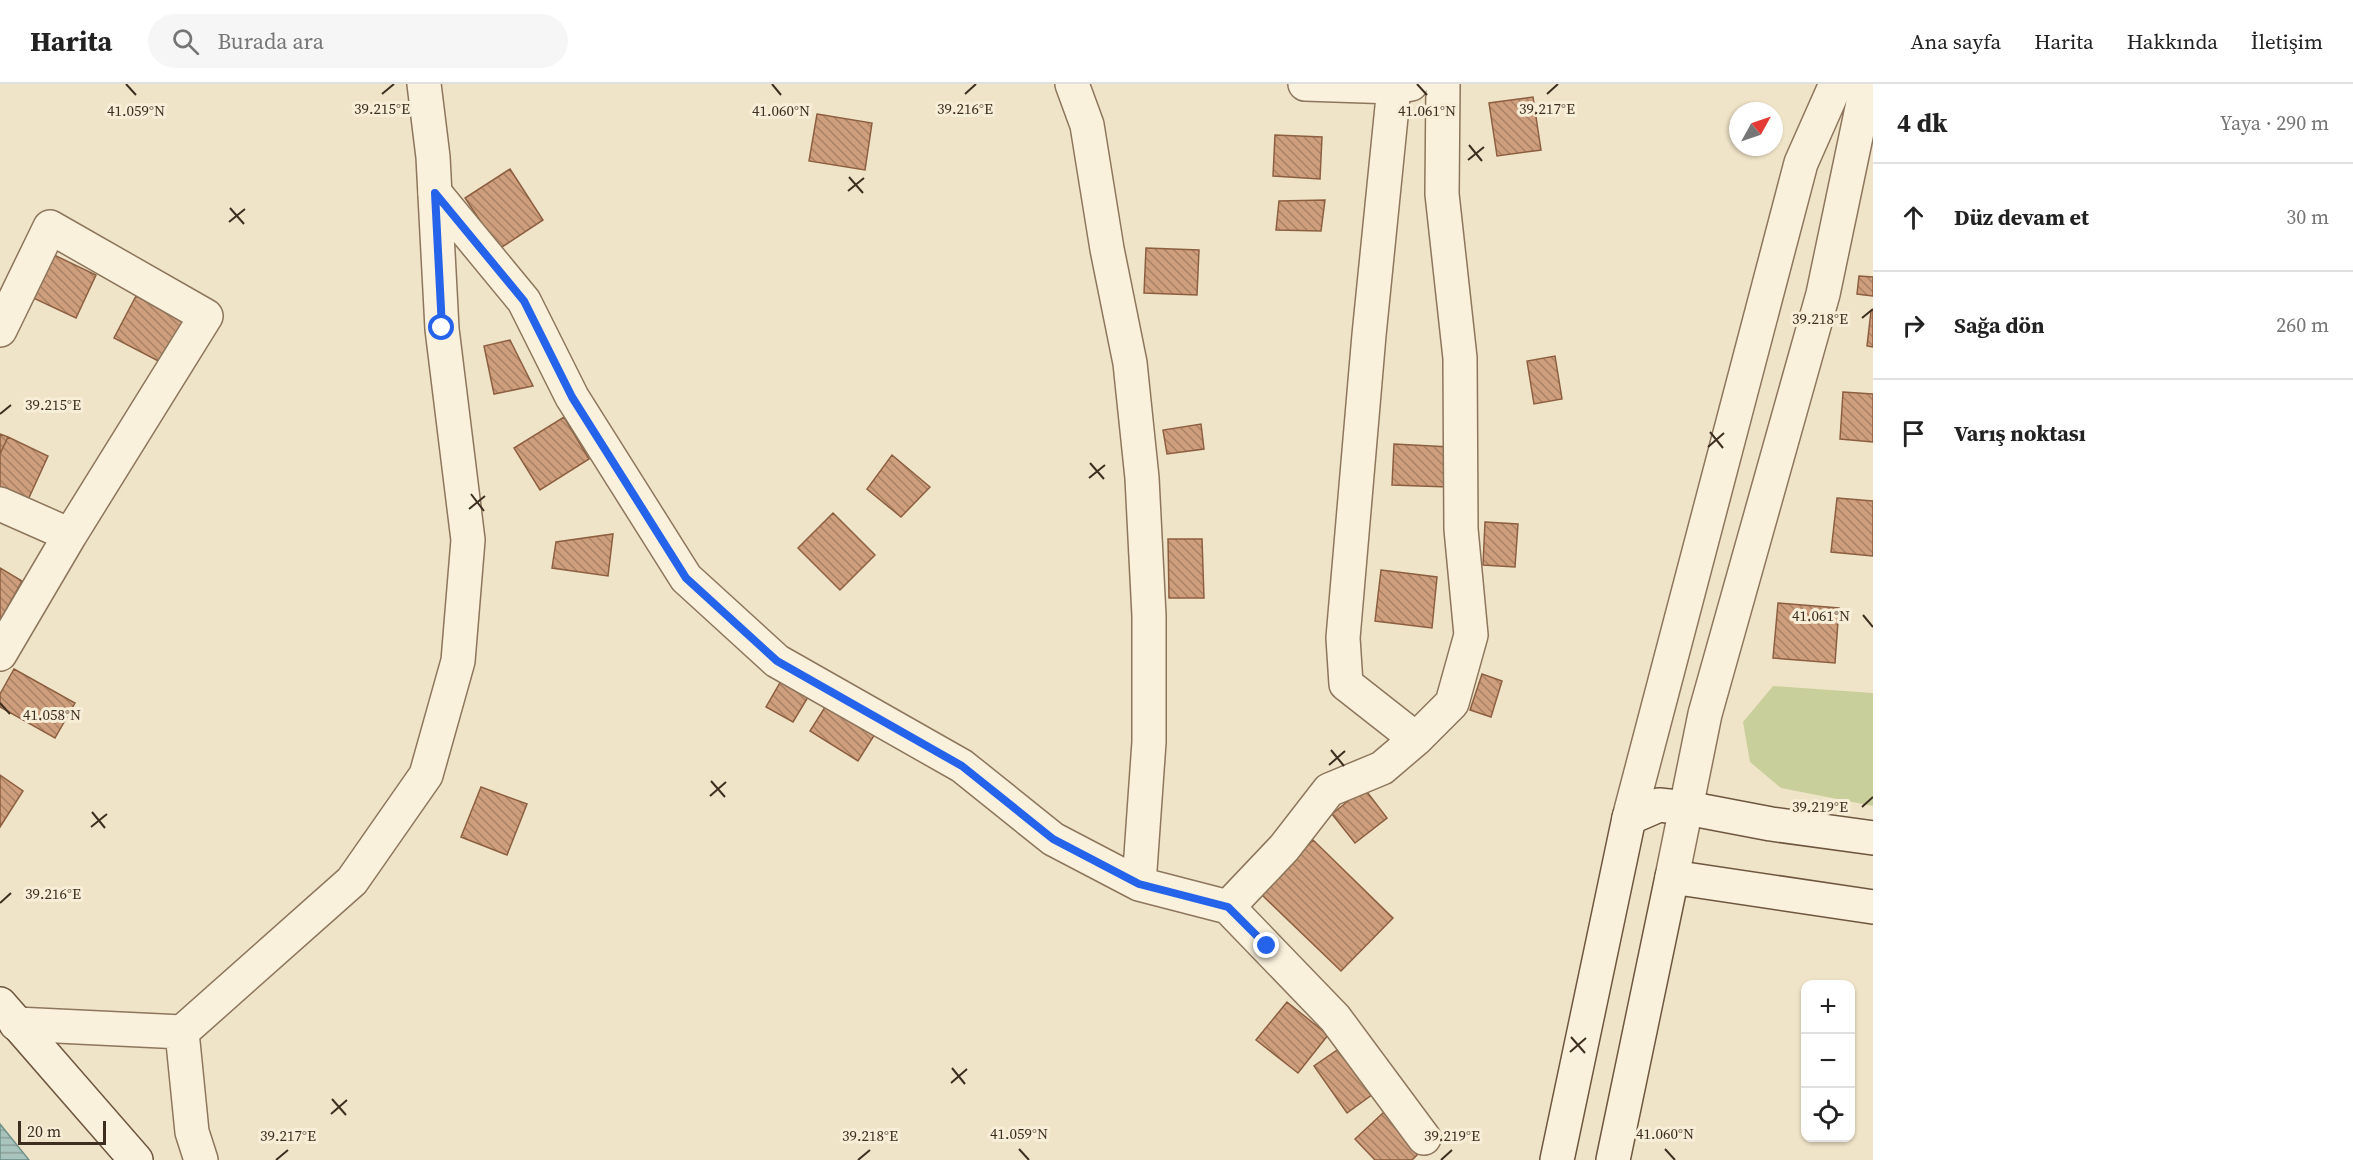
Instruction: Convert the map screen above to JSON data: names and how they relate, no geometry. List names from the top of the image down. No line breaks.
{"scale_bar":"20 m","north":"top right","page":{"header":"Harita","search":"Burada ara","nav":["Ana sayfa","Harita","Hakkında","İletişim"],"heading":["4 dk","Yaya · 290 m"],"list":[["Düz devam et","30 m"],["Sağa dön","260 m"],"Varış noktası"],"map_buttons":["+","−"],"scale":"20 m"},"coordinates":["39.215°E","39.216°E","39.217°E","41.059°N","41.060°N","41.061°N","39.218°E","41.058°N","39.219°E"]}
